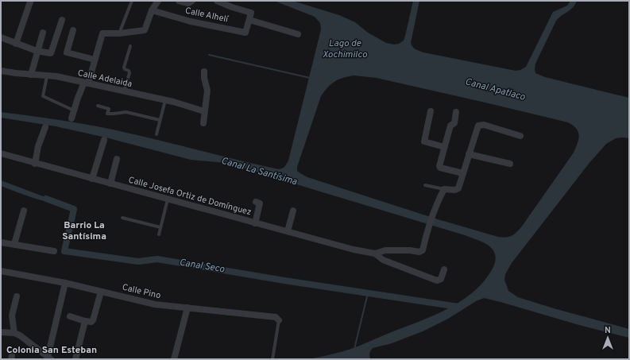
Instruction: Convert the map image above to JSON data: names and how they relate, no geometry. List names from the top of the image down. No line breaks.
{"streets":{"street":["Calle Alhelí","Calle Adelaida","Calle Josefa Ortiz de Domínguez","Calle Pino"]},"districts":["Barrio La Santísima","Colonia San Esteban"],"water":["Lago de Xochimilco","Canal Apatlaco","Canal La Santísima","Canal Seco"],"north":"top"}
